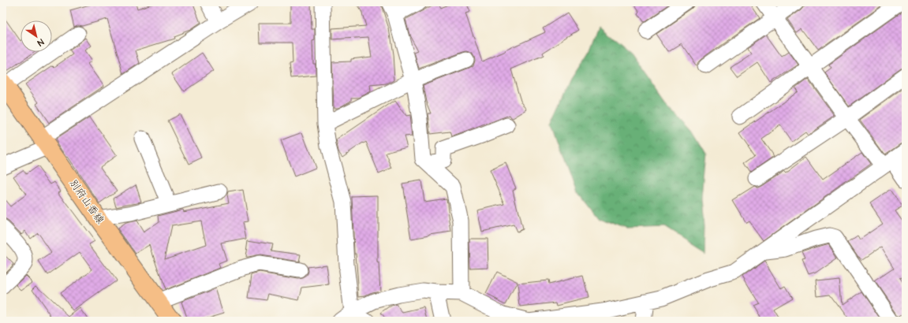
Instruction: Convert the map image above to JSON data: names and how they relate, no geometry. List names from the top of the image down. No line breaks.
{"streets":{"main road":["別府山香線"]},"north":"bottom right"}
